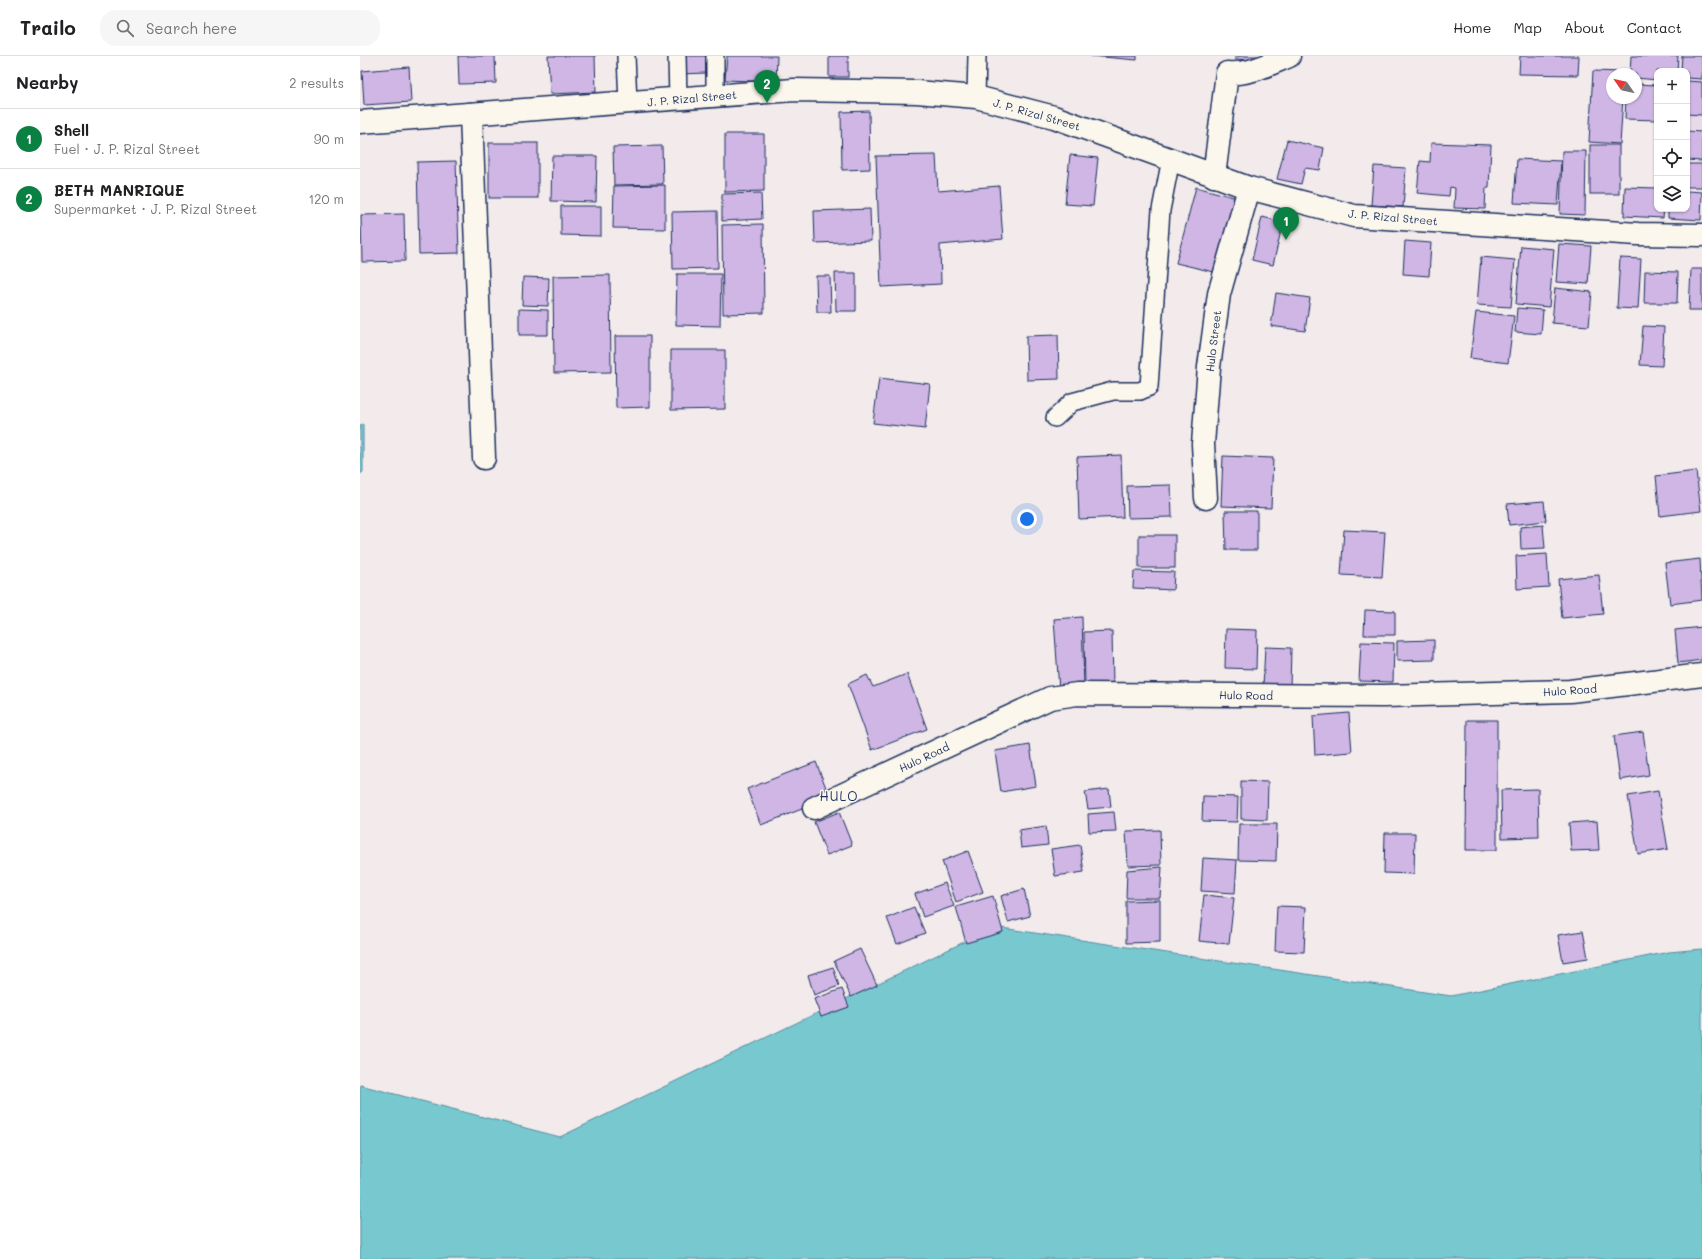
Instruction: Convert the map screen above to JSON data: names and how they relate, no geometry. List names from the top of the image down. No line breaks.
{"streets":{"street":["J. P. Rizal Street","Hulo Street","Hulo Road"]},"crossings":[["J. P. Rizal Street","Hulo Street"]],"districts":["HULO"],"north":"top left","page":{"header":"Trailo","search":"Search here","nav":["Home","Map","About","Contact"],"heading":["Nearby","2 results"],"map_buttons":["+","−"],"pins":["2","1"],"list":[{"mark":"1","name":"Shell","note":"Fuel · J. P. Rizal Street","value":"90 m"},{"mark":"2","name":"BETH MANRIQUE","note":"Supermarket · J. P. Rizal Street","value":"120 m"}]}}
